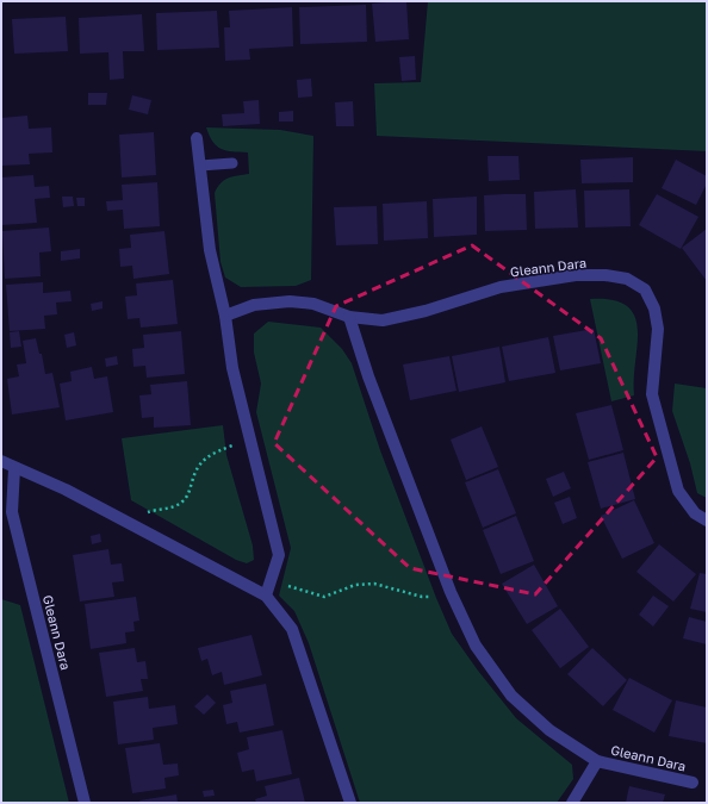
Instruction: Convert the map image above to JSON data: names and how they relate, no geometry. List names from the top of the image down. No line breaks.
{"streets":{"street":["Gleann Dara"]}}
